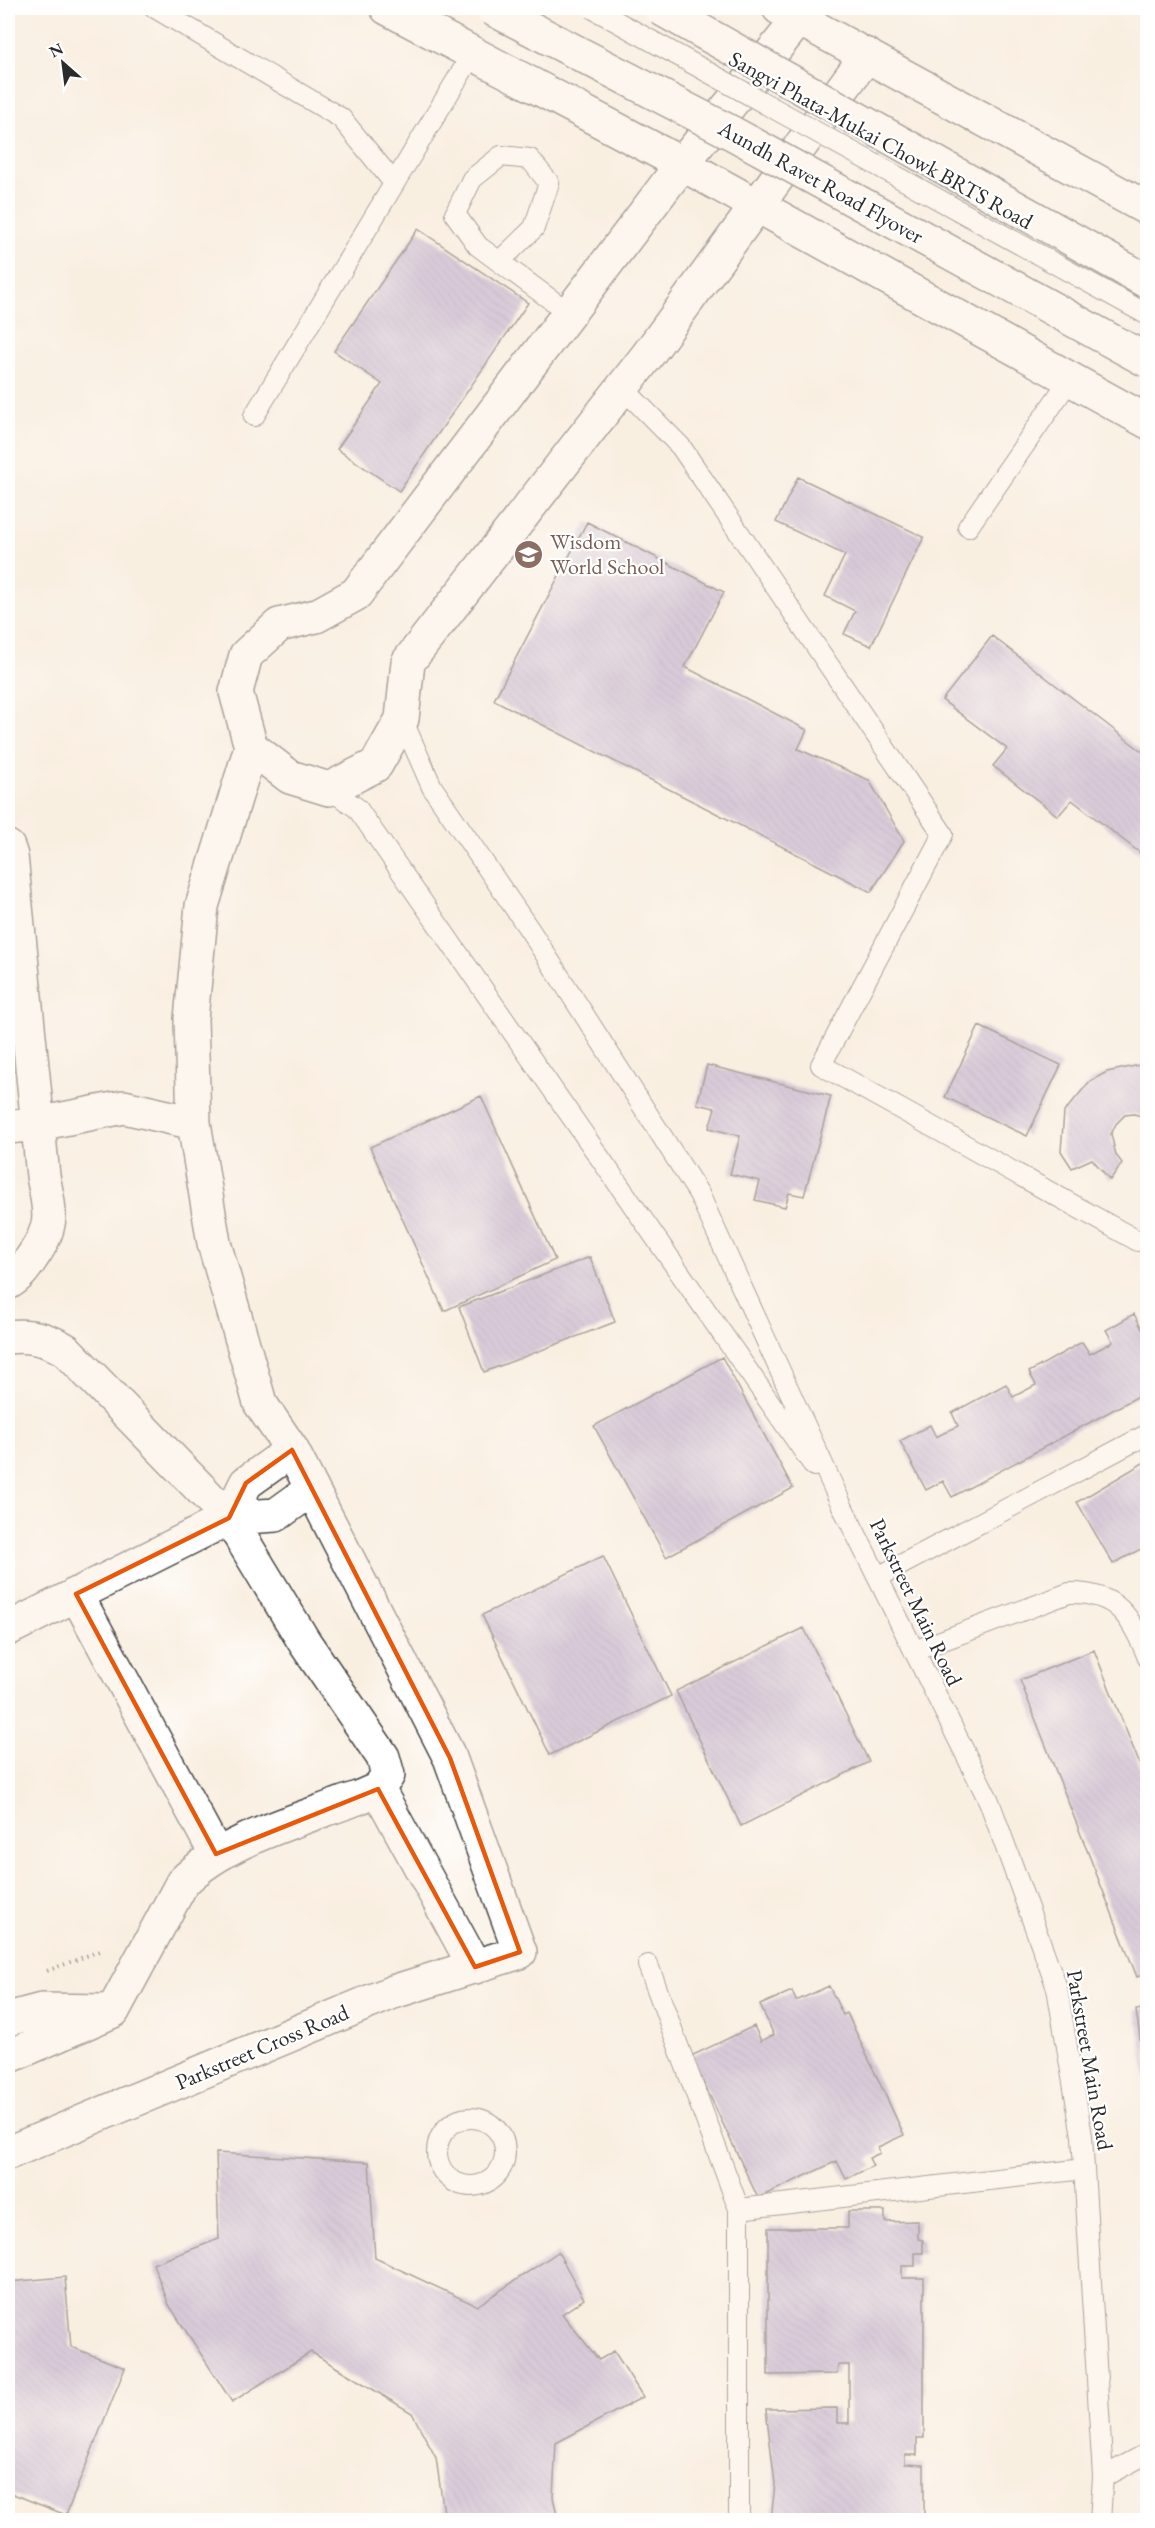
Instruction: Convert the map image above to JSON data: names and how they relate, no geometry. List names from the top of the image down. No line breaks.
{"streets":{"street":["Aundh Ravet Road Flyover","Parkstreet Cross Road"],"lane":["Sangvi Phata-Mukai Chowk BRTS Road","Parkstreet Main Road"]},"places":{"school or university":["Wisdom World School"]},"north":"top left"}
